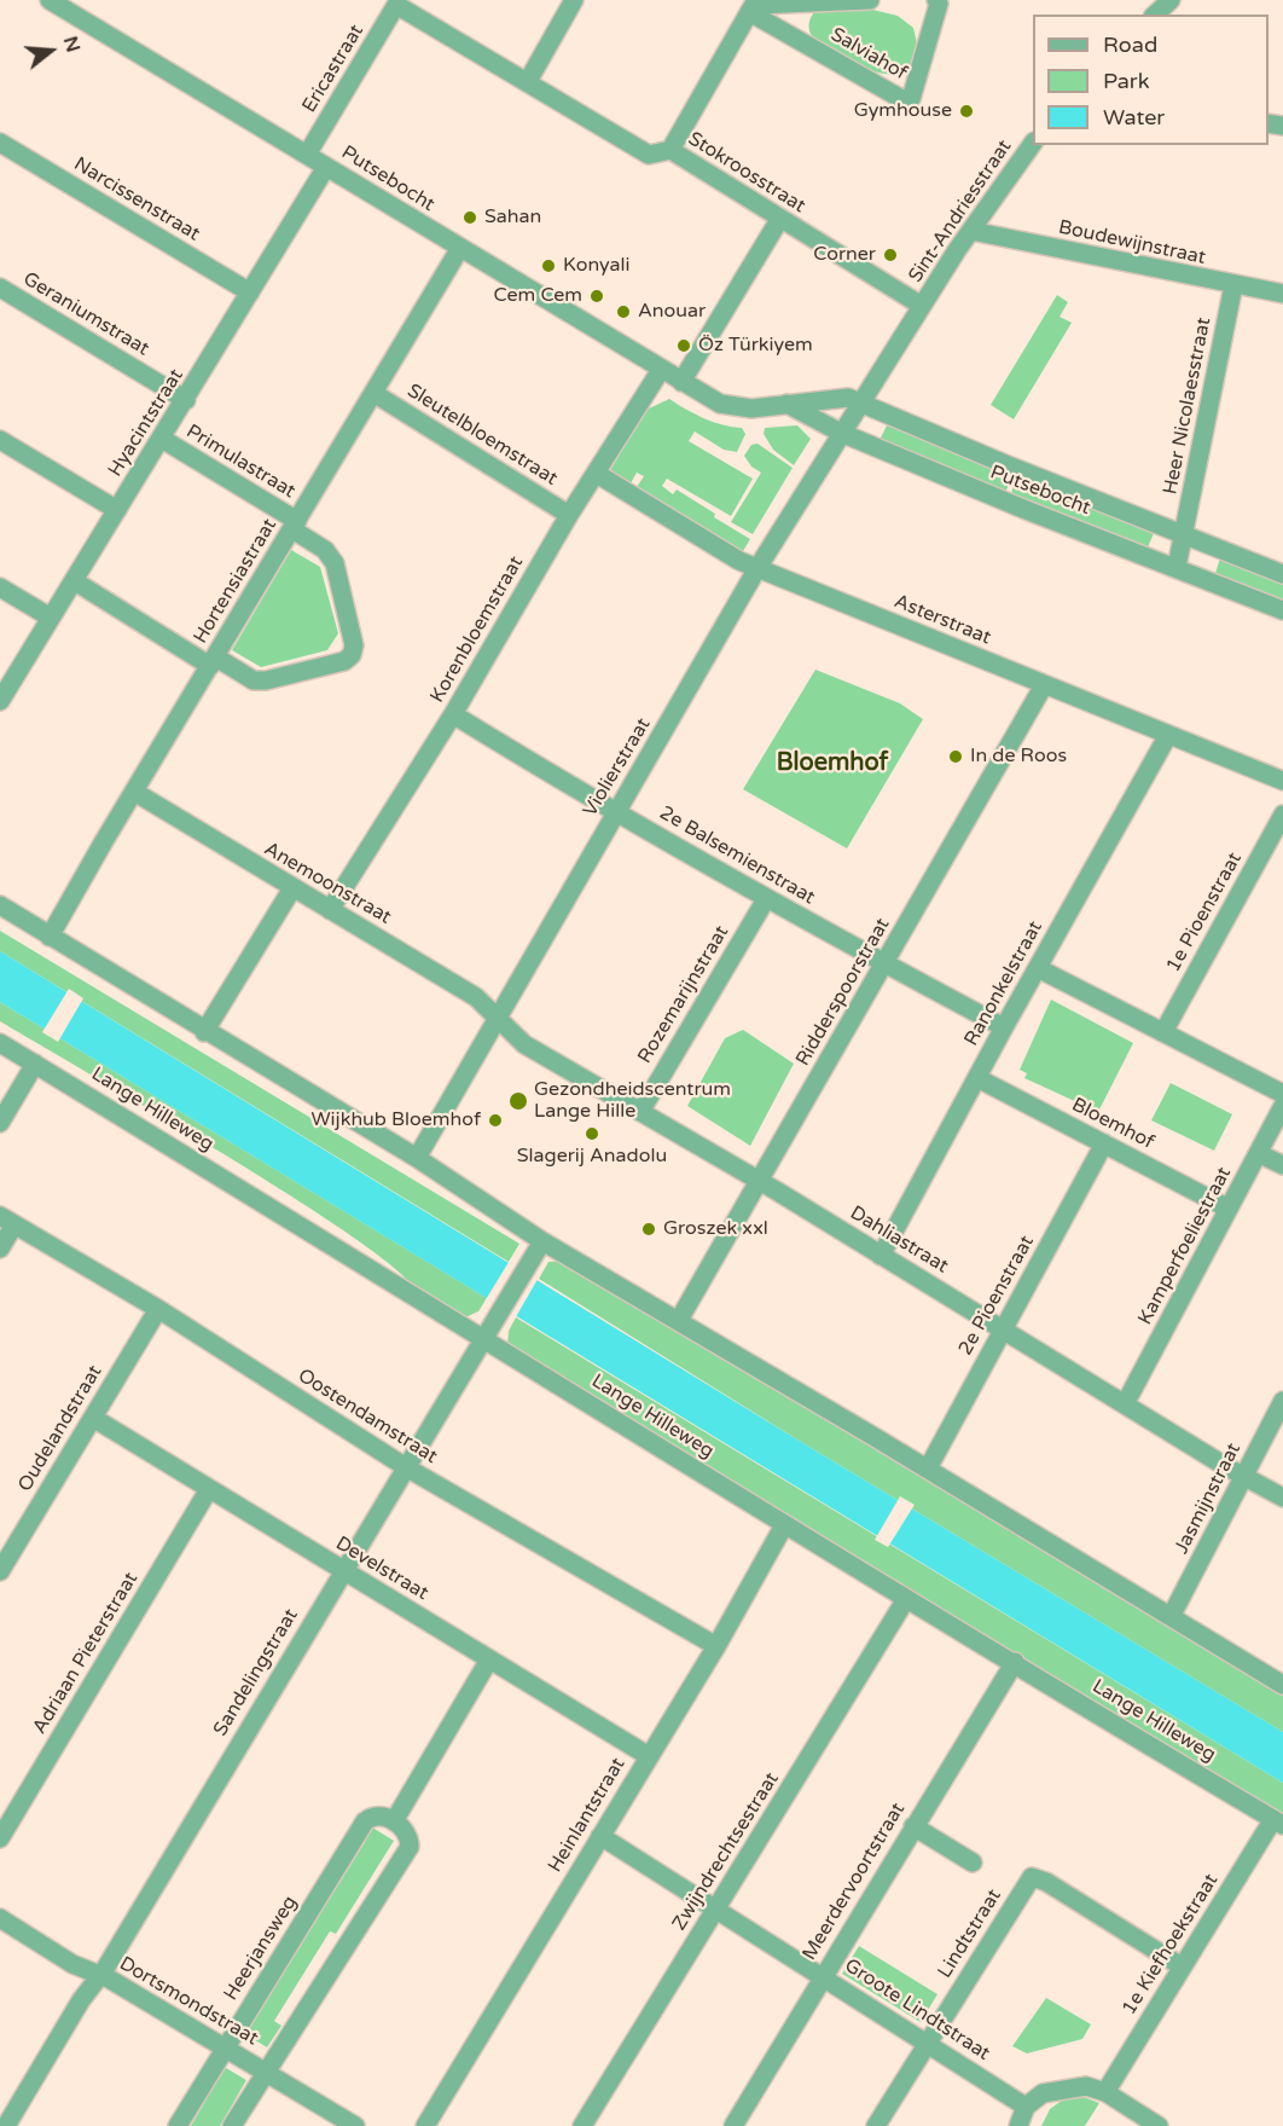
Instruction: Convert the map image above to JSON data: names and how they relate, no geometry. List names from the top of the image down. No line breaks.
{"streets":{"street":["Salviahof","Ericastraat","Stokroosstraat","Putsebocht","Narcissenstraat","Sint-Andriesstraat","Boudewijnstraat","Geraniumstraat","Heer Nicolaesstraat","Hyacintstraat","Sleutelbloemstraat","Primulastraat","Hortensiastraat","Asterstraat","Korenbloemstraat","Violierstraat","2e Balsemienstraat","Anemoonstraat","1e Pioenstraat","Ranonkelstraat","Ridderspoorstraat","Rozemarijnstraat","Lange Hilleweg","Bloemhof","Dahliastraat","Kamperfoeliestraat","2e Pioenstraat","Oostendamstraat","Oudelandstraat","Jasmijnstraat","Develstraat","Adriaan Pieterstraat","Sandelingstraat","Heinlantstraat","Zwijndrechtsestraat","Meerdervoortstraat","Lindtstraat","1e Kiefhoekstraat","Heerjansweg","Dortsmondstraat","Groote Lindtstraat"]},"crossings":[["Ericastraat","Stokroosstraat"],["Ericastraat","Putsebocht"],["Stokroosstraat","Sint-Andriesstraat"],["Putsebocht","Sint-Andriesstraat"],["Putsebocht","Heer Nicolaesstraat"],["Putsebocht","Hyacintstraat"],["Putsebocht","Hortensiastraat"],["Putsebocht","Korenbloemstraat"],["Putsebocht","Violierstraat"],["Narcissenstraat","Hyacintstraat"],["Sint-Andriesstraat","Boudewijnstraat"],["Sint-Andriesstraat","Violierstraat"],["Boudewijnstraat","Heer Nicolaesstraat"],["Geraniumstraat","Hyacintstraat"],["Hyacintstraat","Primulastraat"],["Sleutelbloemstraat","Hortensiastraat"],["Sleutelbloemstraat","Korenbloemstraat"],["Primulastraat","Hortensiastraat"],["Hortensiastraat","Anemoonstraat"],["Asterstraat","Korenbloemstraat"],["Asterstraat","Violierstraat"],["Asterstraat","Ranonkelstraat"],["Asterstraat","Ridderspoorstraat"],["Korenbloemstraat","2e Balsemienstraat"],["Korenbloemstraat","Anemoonstraat"],["Violierstraat","2e Balsemienstraat"],["Violierstraat","Anemoonstraat"],["Violierstraat","Dahliastraat"],["2e Balsemienstraat","Ranonkelstraat"],["2e Balsemienstraat","Ridderspoorstraat"],["2e Balsemienstraat","Rozemarijnstraat"],["Anemoonstraat","Dahliastraat"],["Ranonkelstraat","Bloemhof"],["Ranonkelstraat","Dahliastraat"],["Ridderspoorstraat","Dahliastraat"],["Rozemarijnstraat","Dahliastraat"],["Lange Hilleweg","Sandelingstraat"],["Lange Hilleweg","Heinlantstraat"],["Lange Hilleweg","Zwijndrechtsestraat"],["Lange Hilleweg","Meerdervoortstraat"],["Lange Hilleweg","1e Kiefhoekstraat"],["Bloemhof","Kamperfoeliestraat"],["Bloemhof","2e Pioenstraat"],["Dahliastraat","Kamperfoeliestraat"],["Dahliastraat","2e Pioenstraat"],["Dahliastraat","Jasmijnstraat"],["Oostendamstraat","Oudelandstraat"],["Oostendamstraat","Sandelingstraat"],["Oostendamstraat","Heinlantstraat"],["Oudelandstraat","Develstraat"],["Develstraat","Adriaan Pieterstraat"],["Develstraat","Sandelingstraat"],["Develstraat","Heinlantstraat"],["Sandelingstraat","Dortsmondstraat"],["Heinlantstraat","Groote Lindtstraat"],["Zwijndrechtsestraat","Groote Lindtstraat"],["Meerdervoortstraat","Groote Lindtstraat"],["Lindtstraat","1e Kiefhoekstraat"],["Lindtstraat","Groote Lindtstraat"],["Heerjansweg","Dortsmondstraat"]],"districts":["Bloemhof"],"places":["Gymhouse","Sahan","Corner","Konyali","Cem Cem","Anouar","Öz Türkiyem","In de Roos","Gezondheidscentrum Lange Hille","Wijkhub Bloemhof","Slagerij Anadolu","Groszek xxl"],"legend":["Road","Park","Water"],"north":"right"}
